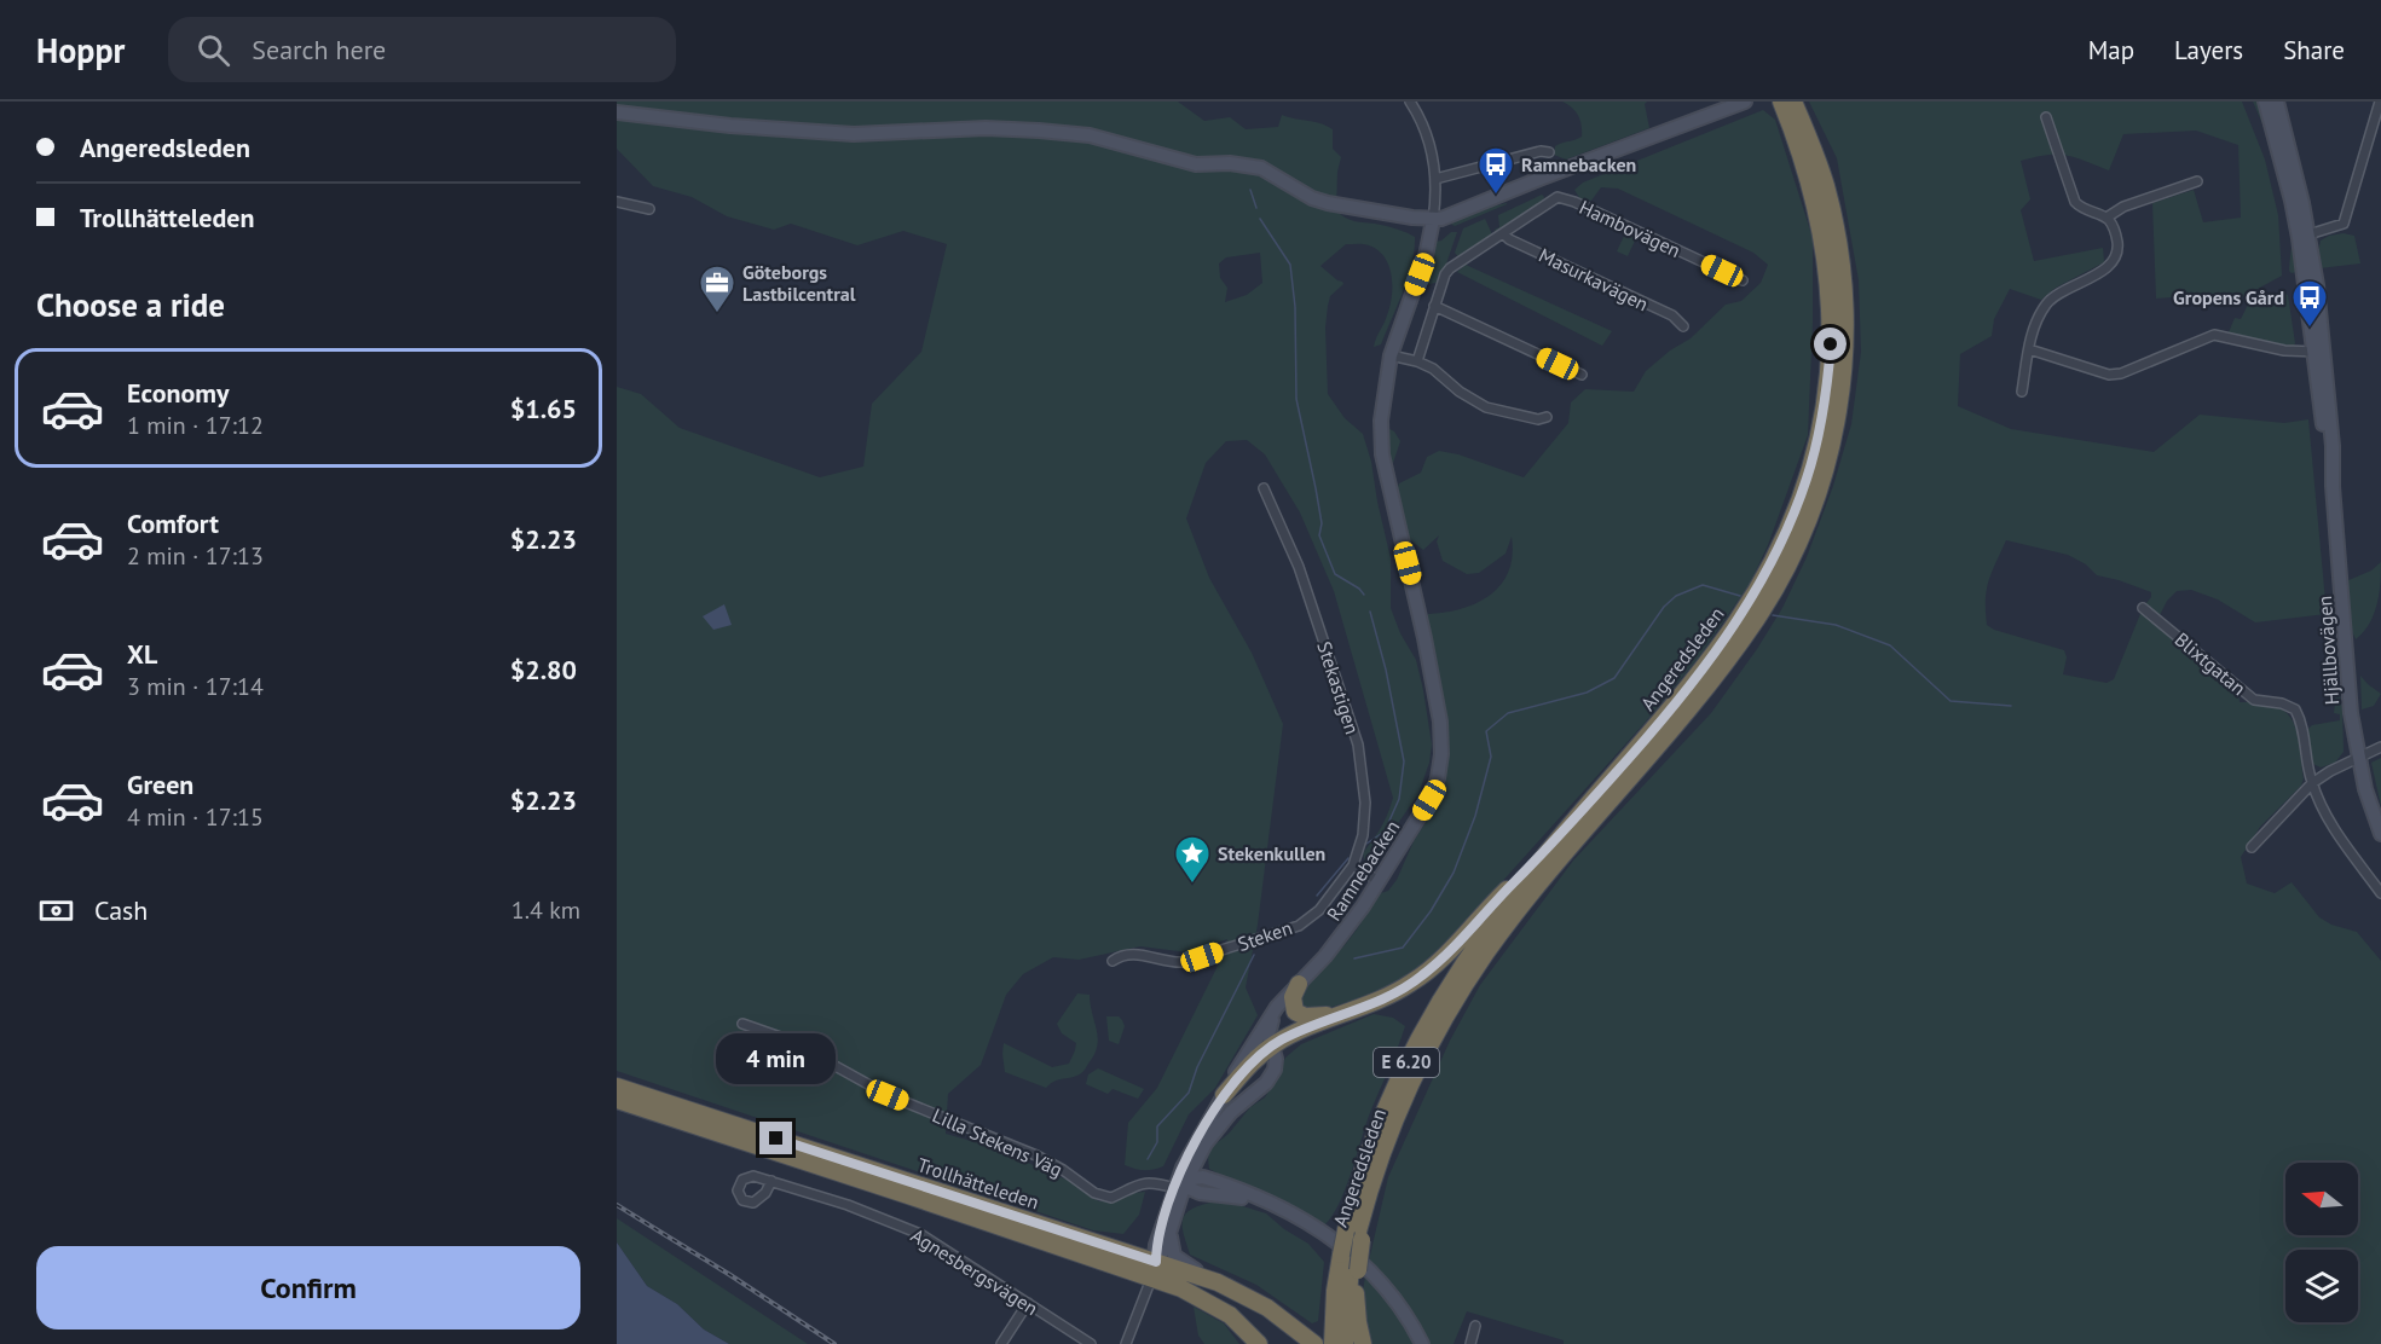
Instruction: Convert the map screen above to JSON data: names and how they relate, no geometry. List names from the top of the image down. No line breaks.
{"streets":{"highway":["Angeredsleden","E 6.20","Trollhätteleden"],"street":["Hambovägen","Masurkavägen","Hjällbovägen","Blixtgatan","Stekastigen","Ramnebacken","Steken","Lilla Stekens Väg","Agnesbergsvägen"]},"crossings":[["Hambovägen","Masurkavägen"],["Stekastigen","Steken"],["Ramnebacken","Lilla Stekens Väg"],["Ramnebacken","Trollhätteleden"]],"places":{"bus stop":["Ramnebacken","Gropens Gård"],"office":["Göteborgs Lastbilcentral"],"place":["Stekenkullen"]},"north":"left","page":{"header":"Hoppr","search":"Search here","nav":["Map","Layers","Share"],"banner":["Angeredsleden","Trollhätteleden"],"heading":"Choose a ride","list":[{"name":"Economy","note":"1 min · 17:12","value":"$1.65"},{"name":"Comfort","note":"2 min · 17:13","value":"$2.23"},{"name":"XL","note":"3 min · 17:14","value":"$2.80"},{"name":"Green","note":"4 min · 17:15","value":"$2.23"}],"pay":["Cash","1.4 km"],"bubble":"4 min","buttons":"Confirm"}}
